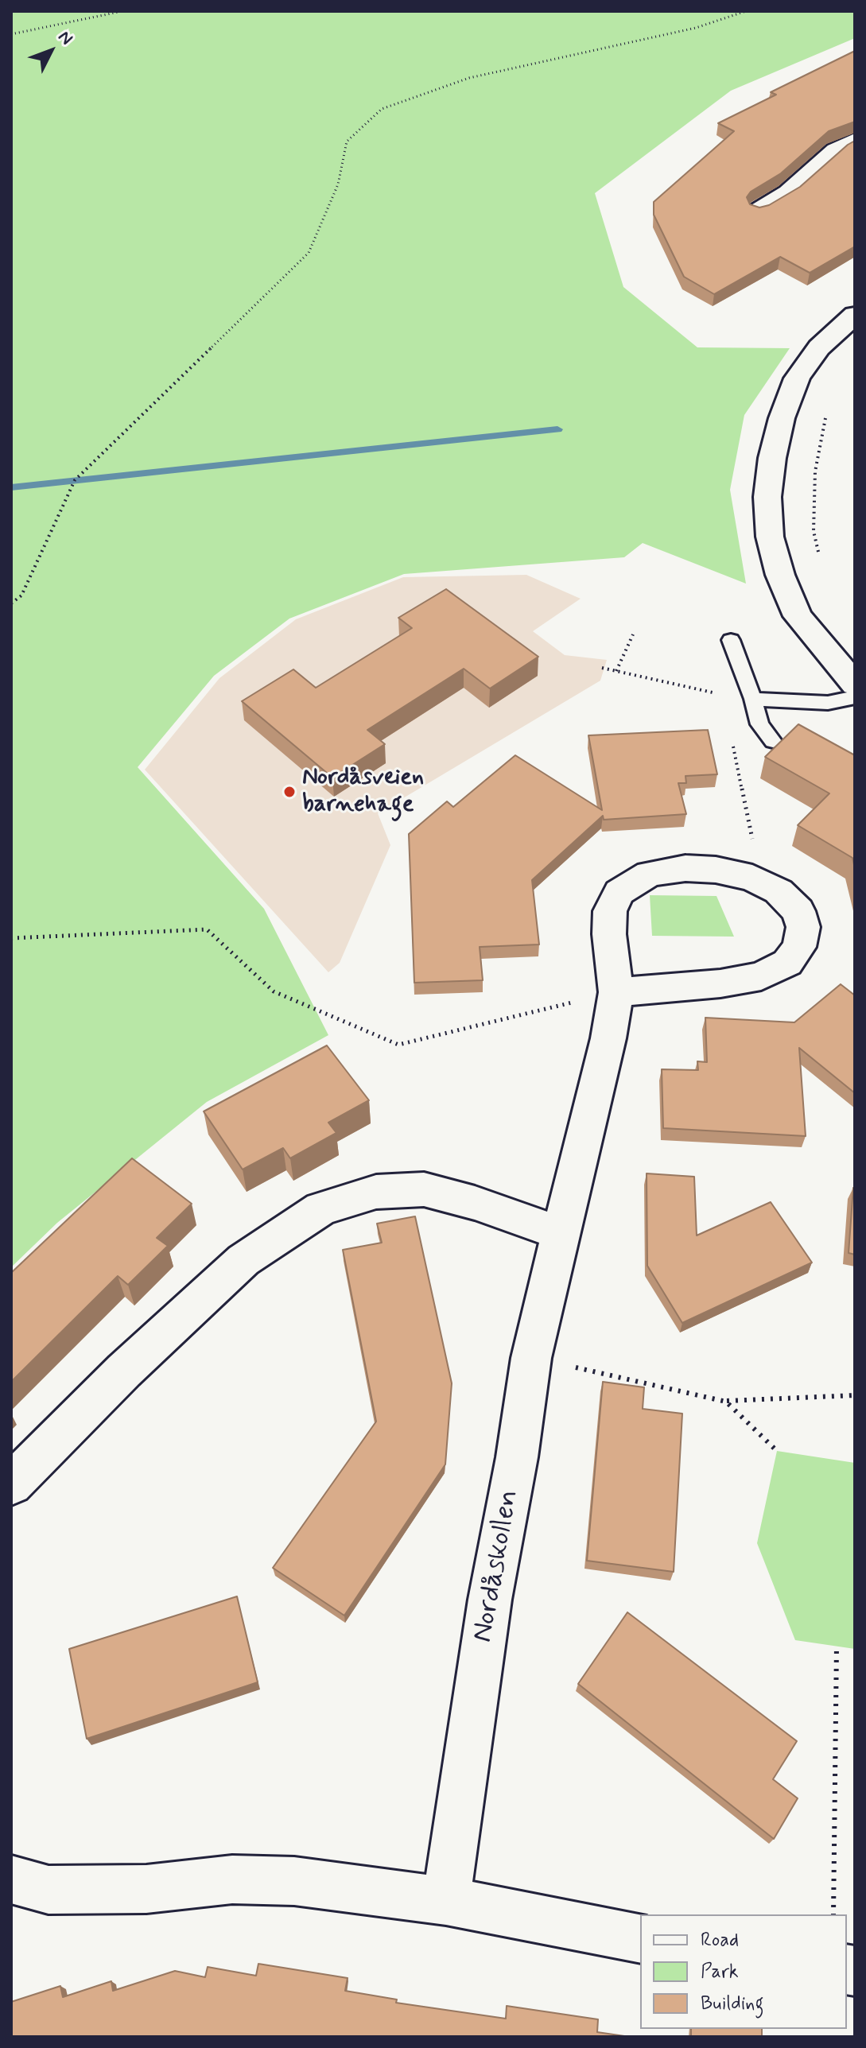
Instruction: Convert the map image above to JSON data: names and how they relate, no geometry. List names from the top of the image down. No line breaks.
{"streets":{"street":["Nordåskollen"]},"places":["Nordåsveien barnehage"],"legend":["Road","Park","Building"],"north":"top right"}
